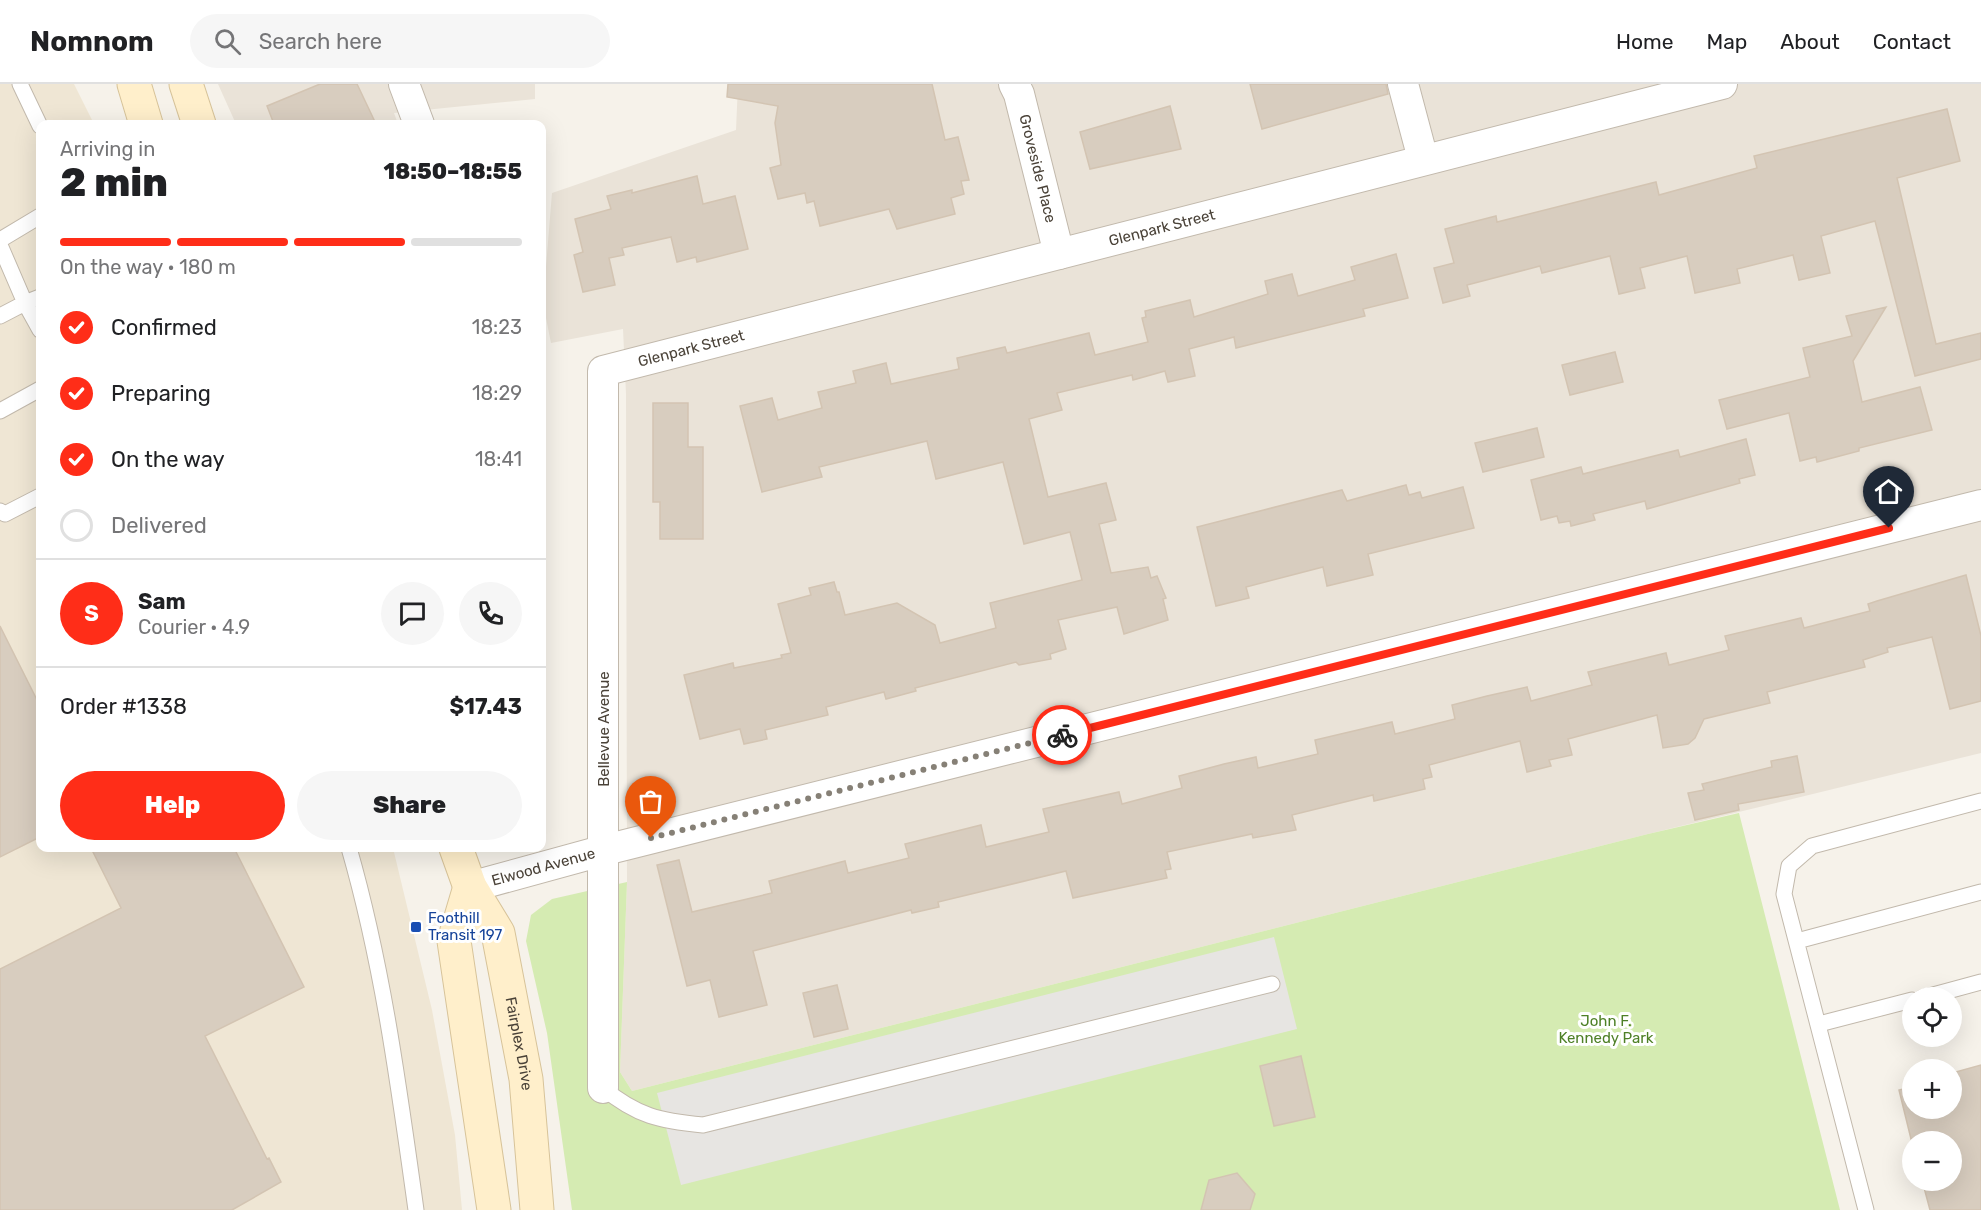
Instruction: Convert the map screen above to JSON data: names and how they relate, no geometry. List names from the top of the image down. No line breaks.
{"streets":{"main road":["Fairplex Drive"],"street":["Groveside Place","Glenpark Street","Bellevue Avenue","Elwood Avenue"]},"crossings":[["Groveside Place","Glenpark Street"],["Glenpark Street","Bellevue Avenue"],["Bellevue Avenue","Elwood Avenue"],["Elwood Avenue","Fairplex Drive"]],"parks":["John F. Kennedy Park"],"places":{"transit":["Foothill Transit 197"]},"page":{"header":"Nomnom","search":"Search here","nav":["Home","Map","About","Contact"],"heading":["2 min","Arriving in","18:50–18:55"],"panel":["Sam","Courier · 4.9","Order #1338","$17.43"],"bar":"On the way · 180 m","list":[["Confirmed","18:23"],["Preparing","18:29"],["On the way","18:41"],"Delivered"],"round":"S","buttons":["Help","Share"],"map_buttons":["+","−"]}}
